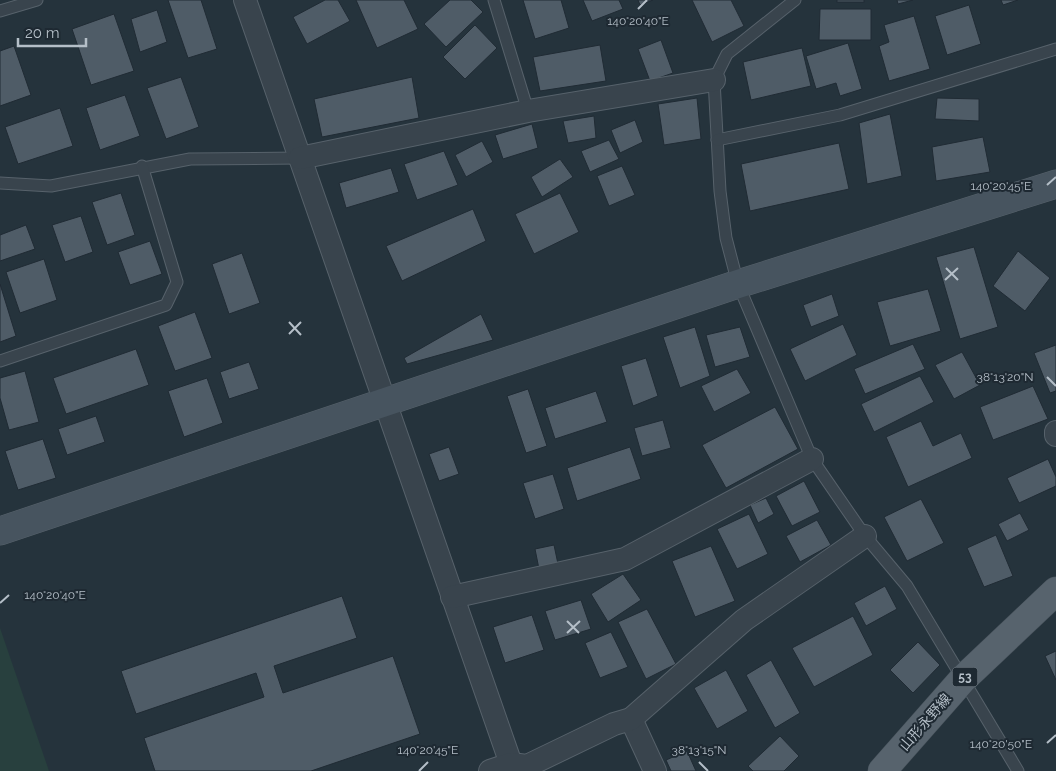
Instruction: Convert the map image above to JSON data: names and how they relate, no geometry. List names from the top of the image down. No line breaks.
{"streets":{"main road":["53","山形永野線"]},"scale_bar":"20 m","coordinates":["140°20'40\"E","140°20'45\"E","38°13'20\"N","140°20'50\"E","38°13'15\"N"]}
